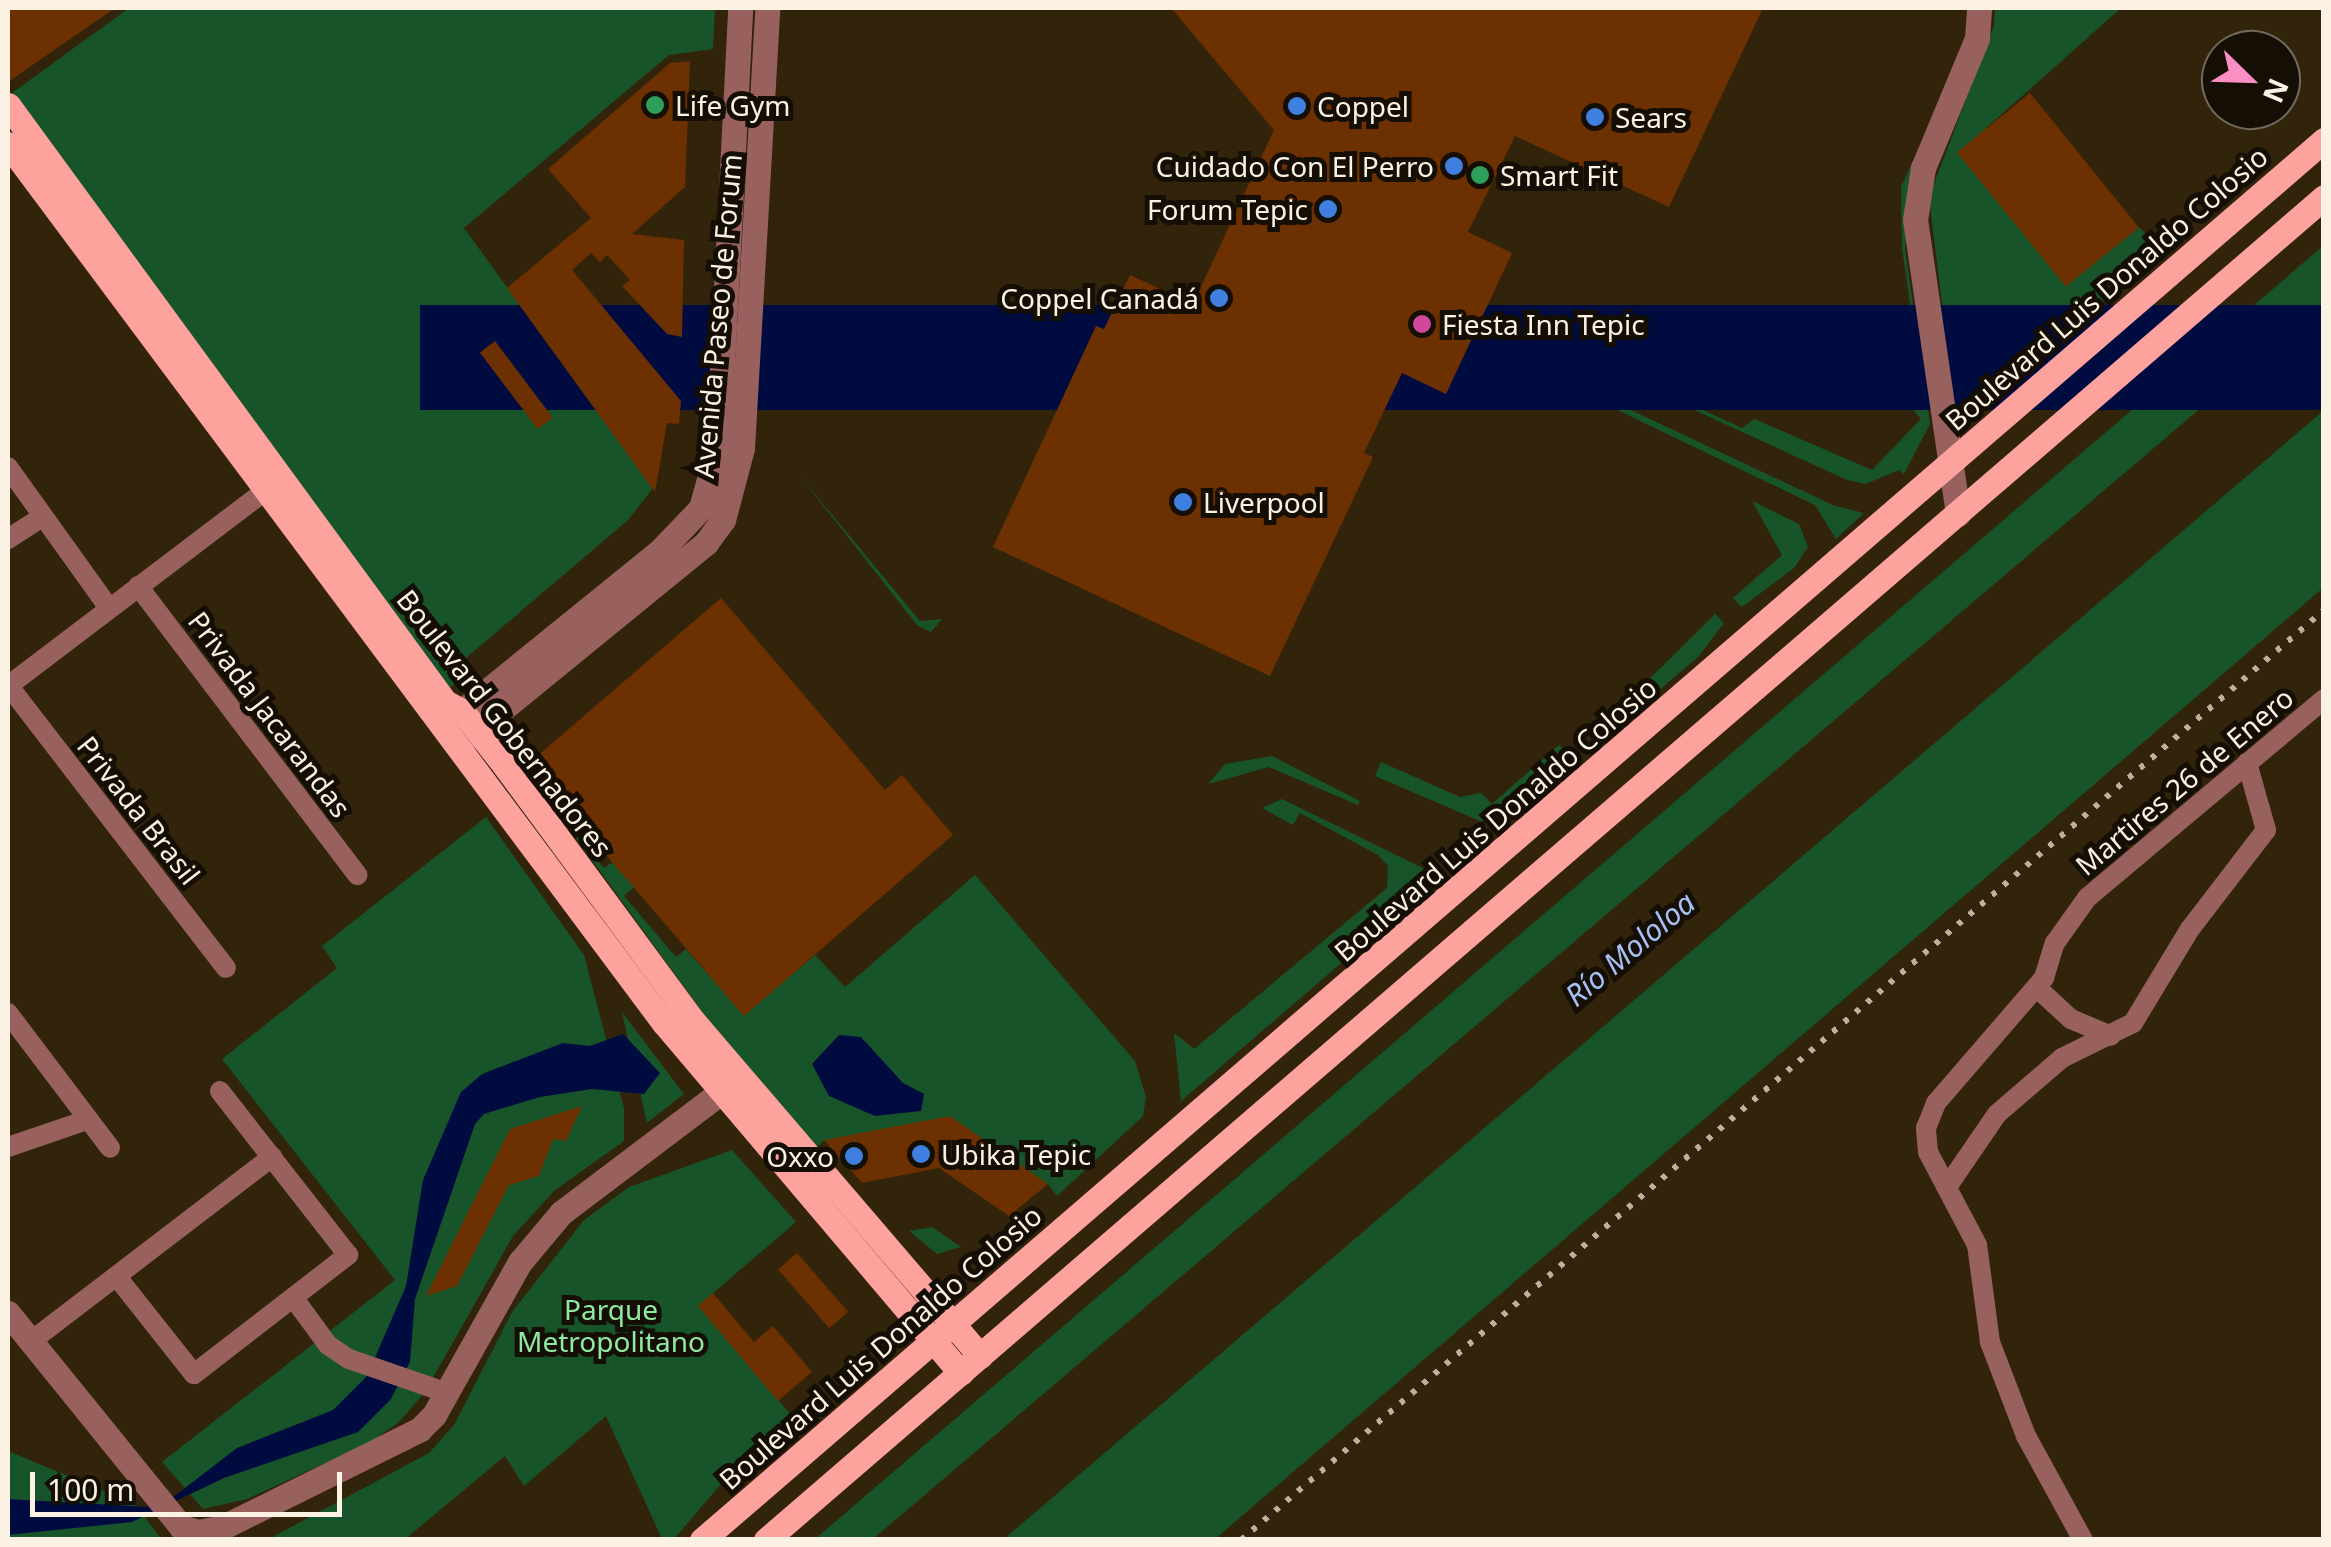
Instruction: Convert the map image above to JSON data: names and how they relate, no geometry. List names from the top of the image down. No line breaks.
{"streets":{"main road":["Boulevard Luis Donaldo Colosio","Boulevard Gobernadores"],"street":["Avenida Paseo de Forum","Privada Jacarandas","Martires 26 de Enero","Privada Brasil"]},"crossings":[["Boulevard Luis Donaldo Colosio","Boulevard Gobernadores"],["Avenida Paseo de Forum","Boulevard Gobernadores"]],"water":["Río Mololoa"],"parks":["Parque Metropolitano"],"places":["Life Gym","Coppel","Sears","Cuidado Con El Perro","Smart Fit","Forum Tepic","Coppel Canadá","Fiesta Inn Tepic","Liverpool","Ubika Tepic","Oxxo"],"scale_bar":"100 m","north":"bottom right"}
